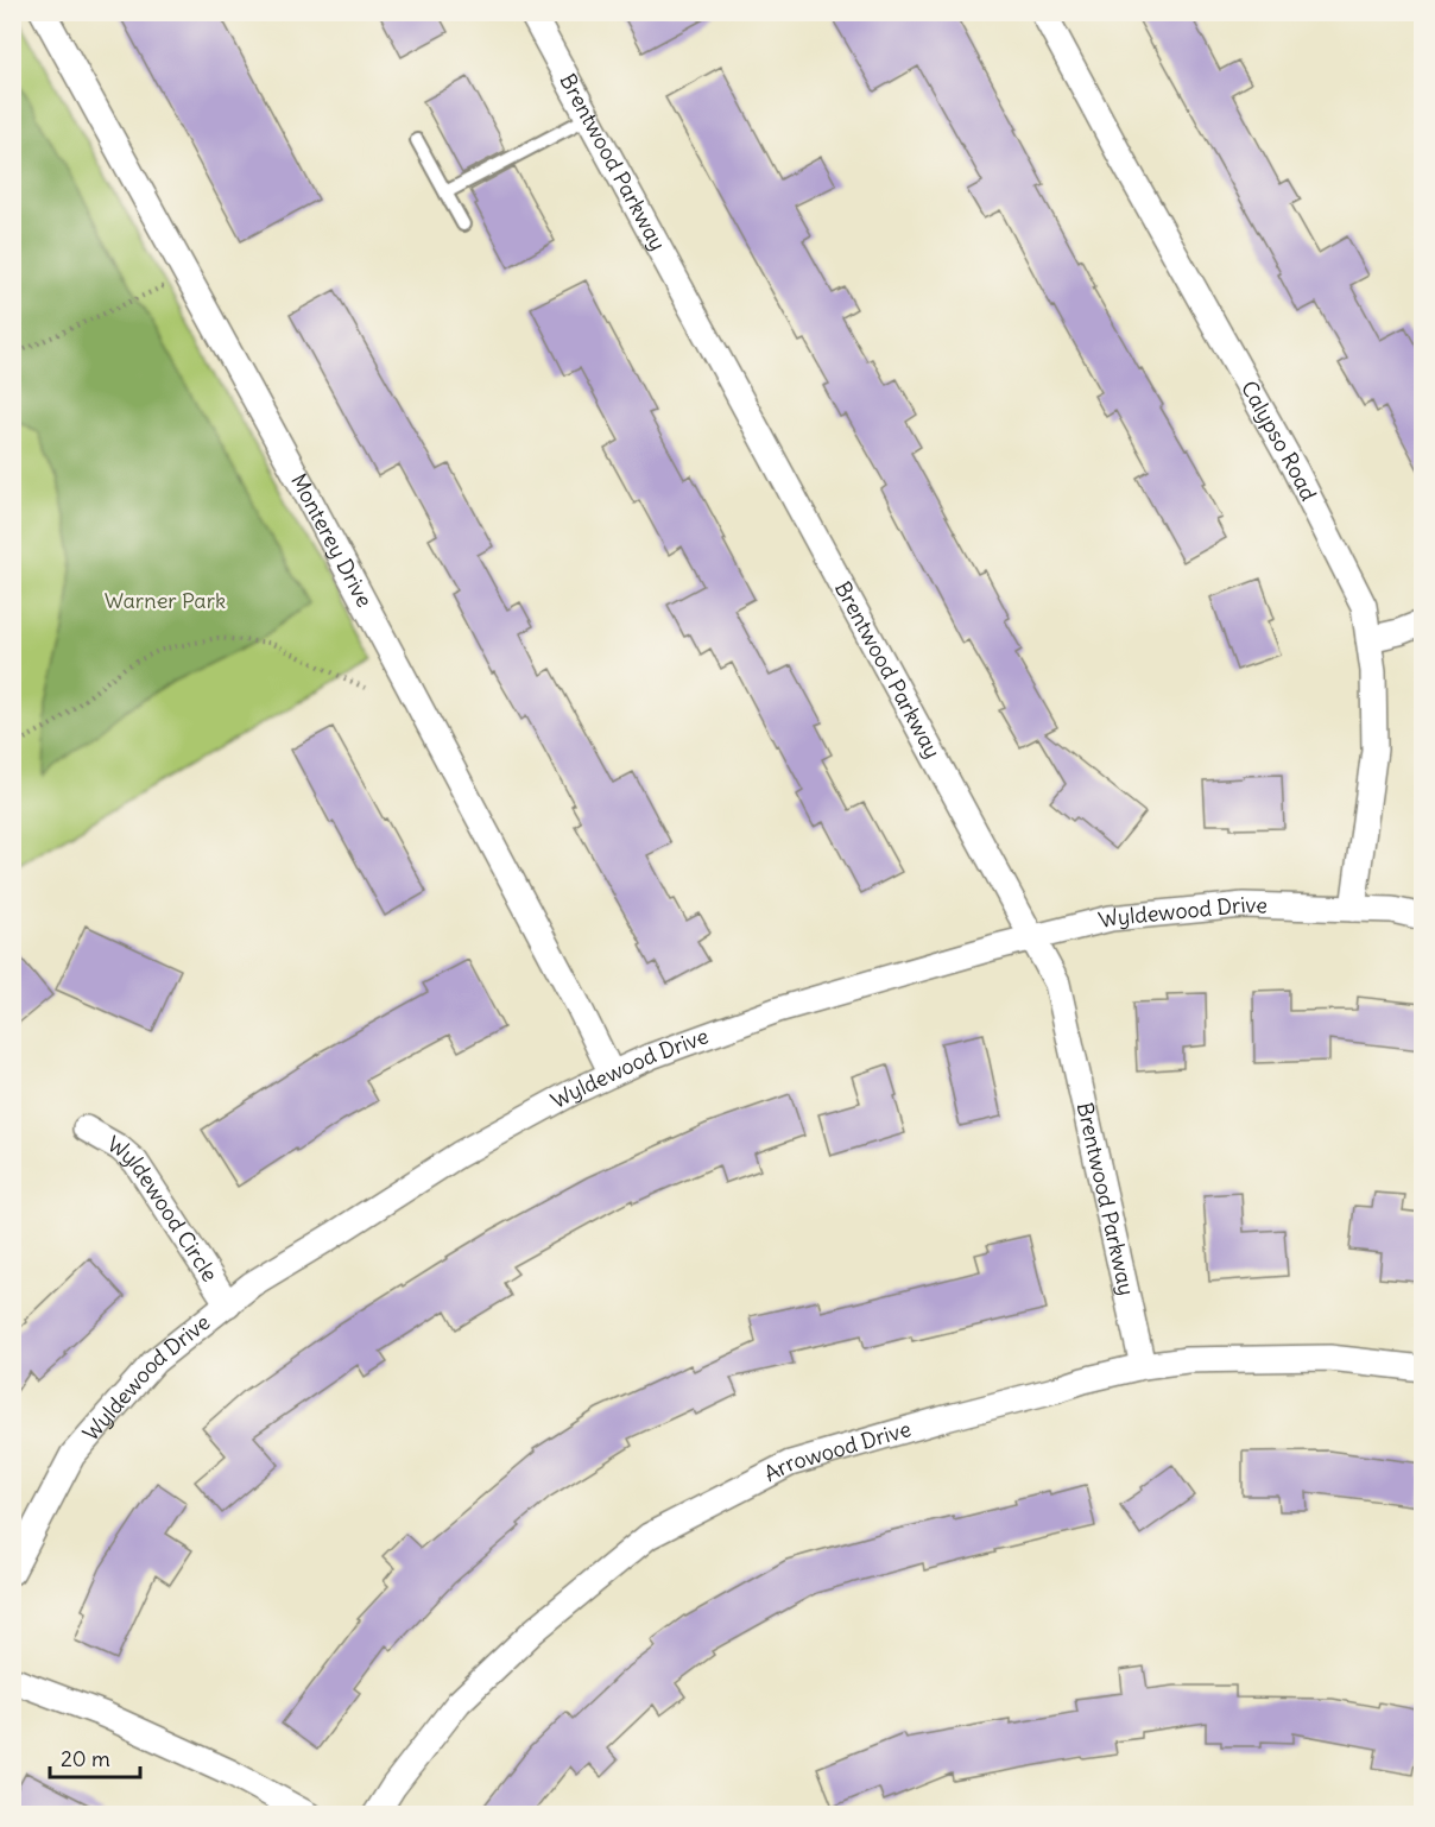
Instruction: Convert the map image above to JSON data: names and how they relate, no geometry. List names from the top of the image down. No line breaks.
{"streets":{"street":["Brentwood Parkway","Calypso Road","Monterey Drive","Wyldewood Drive","Wyldewood Circle","Arrowood Drive"]},"crossings":[["Brentwood Parkway","Wyldewood Drive"],["Brentwood Parkway","Arrowood Drive"],["Calypso Road","Wyldewood Drive"],["Monterey Drive","Wyldewood Drive"],["Wyldewood Drive","Wyldewood Circle"]],"parks":["Warner Park"],"scale_bar":"20 m"}
